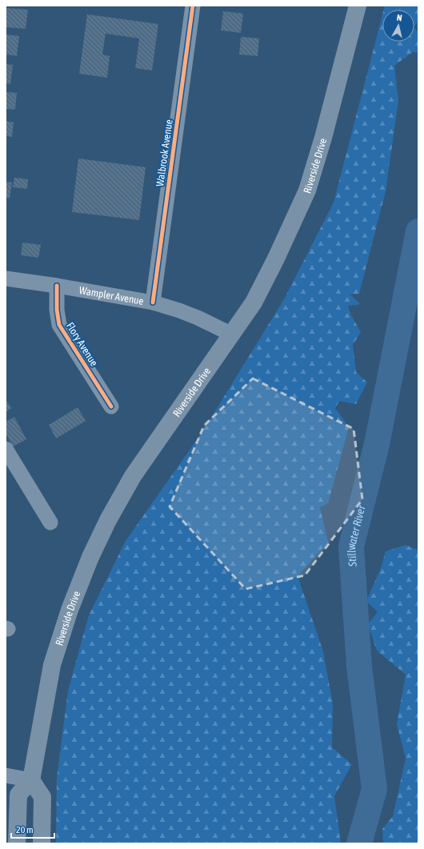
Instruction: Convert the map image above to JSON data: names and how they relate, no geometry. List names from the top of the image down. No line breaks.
{"streets":{"main road":["Riverside Drive"],"street":["Walbrook Avenue","Wampler Avenue","Flory Avenue"]},"crossings":[["Walbrook Avenue","Wampler Avenue"],["Riverside Drive","Wampler Avenue"],["Wampler Avenue","Flory Avenue"]],"water":["Stillwater River"],"scale_bar":"20 m","north":"top"}
